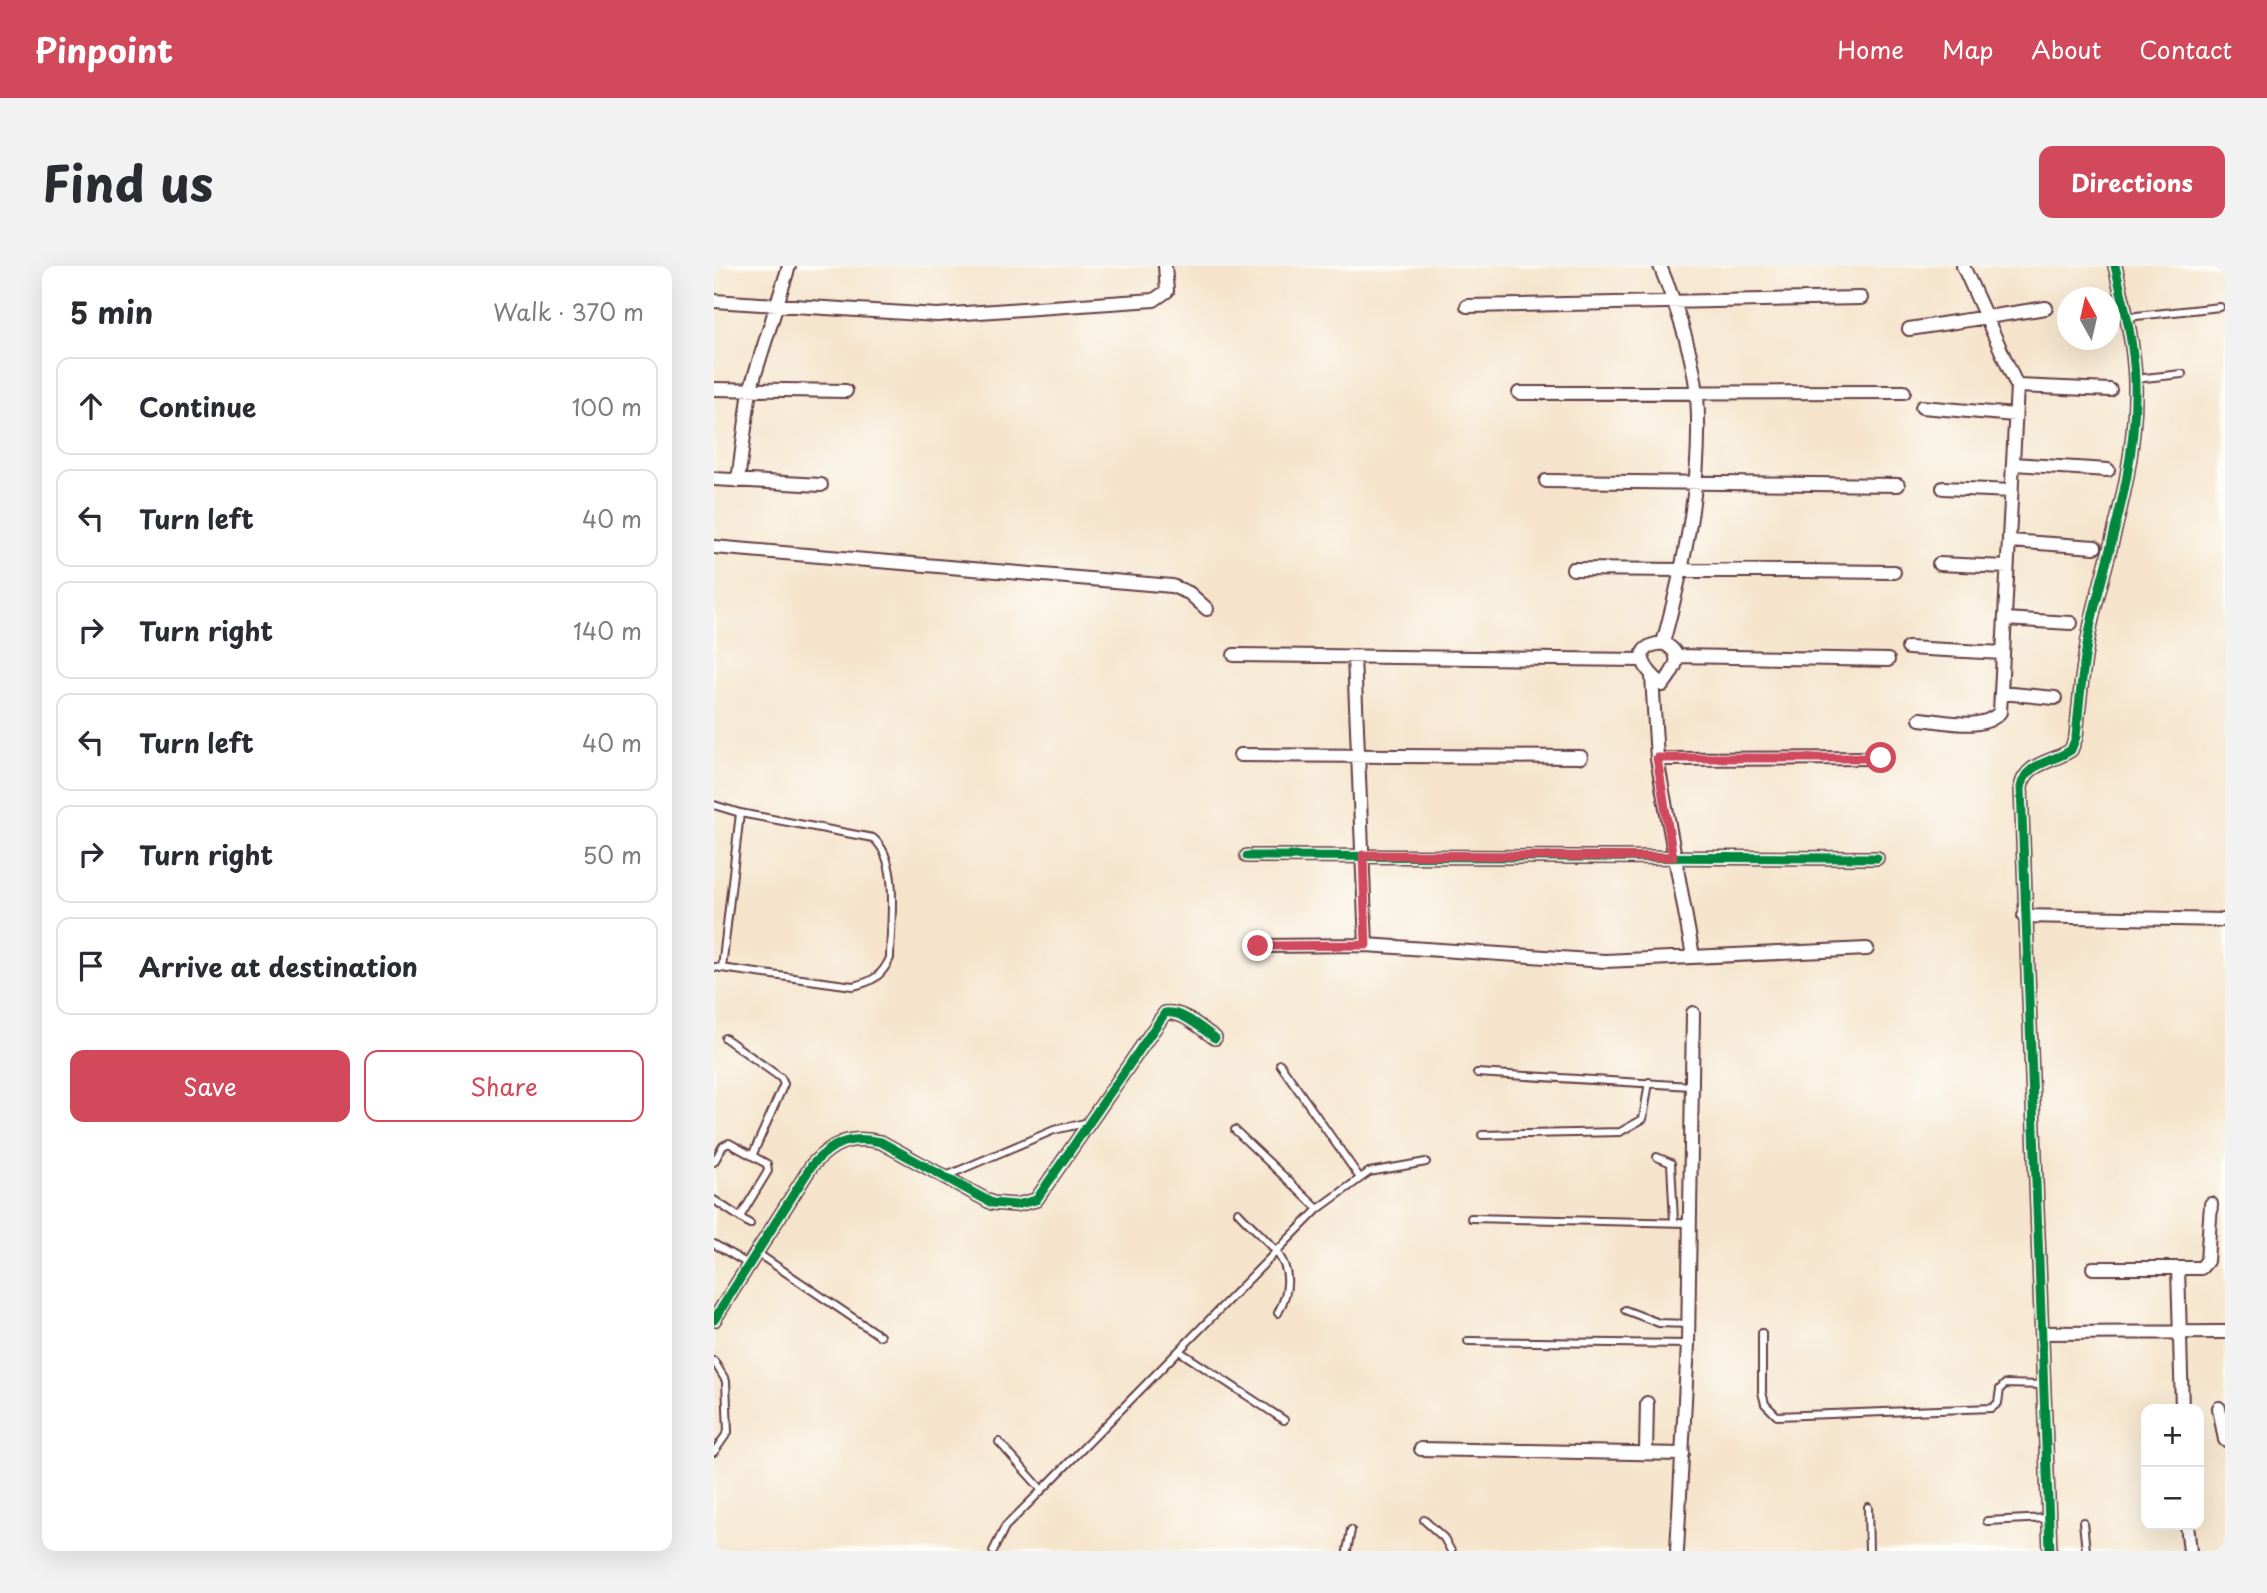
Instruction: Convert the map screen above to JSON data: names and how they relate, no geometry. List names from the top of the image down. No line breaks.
{"north":"top","page":{"header":"Pinpoint","nav":["Home","Map","About","Contact"],"title":"Find us","buttons":["Directions",["Save","Share"]],"heading":["5 min","Walk · 370 m"],"list":[["Continue","100 m"],["Turn left","40 m"],["Turn right","140 m"],["Turn left","40 m"],["Turn right","50 m"],"Arrive at destination"],"map_buttons":["+","−"]}}
